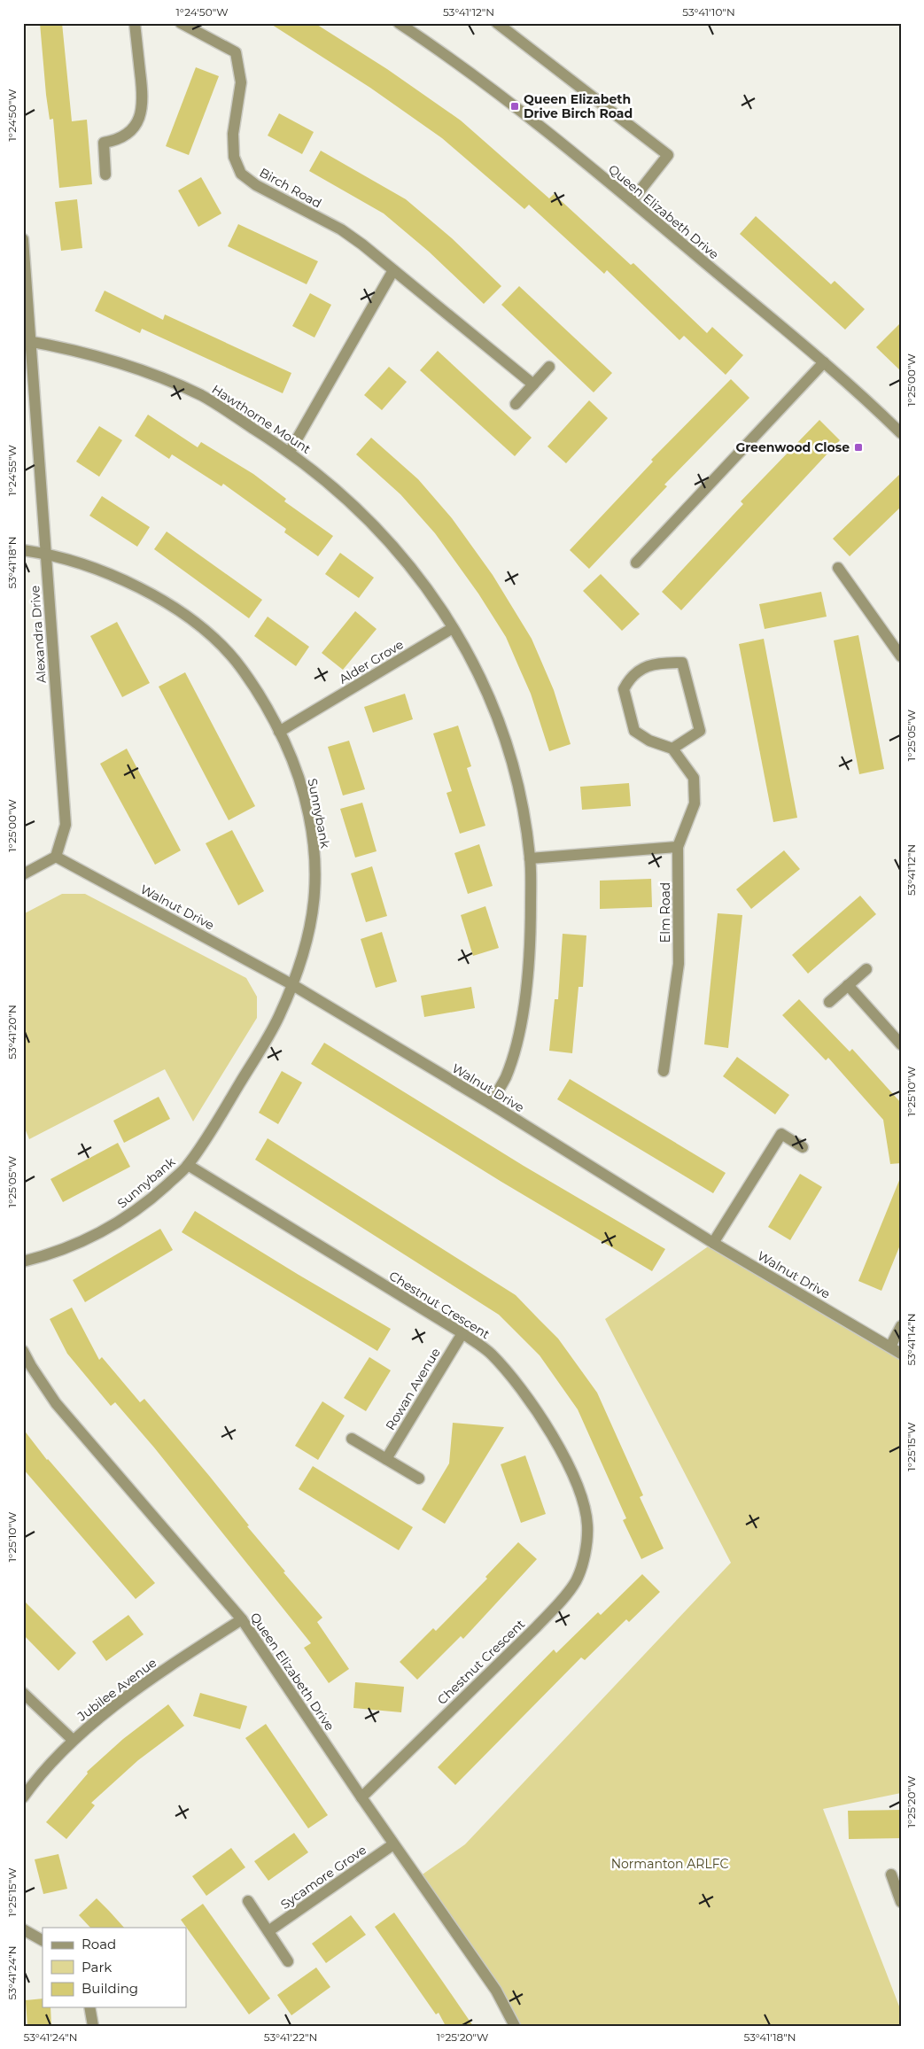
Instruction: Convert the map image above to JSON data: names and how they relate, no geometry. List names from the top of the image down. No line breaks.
{"streets":{"street":["Birch Road","Queen Elizabeth Drive","Hawthorne Mount","Alexandra Drive","Alder Grove","Sunnybank","Walnut Drive","Elm Road","Chestnut Crescent","Rowan Avenue","Jubilee Avenue","Sycamore Grove"]},"crossings":[["Queen Elizabeth Drive","Chestnut Crescent"],["Queen Elizabeth Drive","Jubilee Avenue"],["Queen Elizabeth Drive","Sycamore Grove"],["Hawthorne Mount","Alexandra Drive"],["Hawthorne Mount","Alder Grove"],["Hawthorne Mount","Walnut Drive"],["Alexandra Drive","Sunnybank"],["Alexandra Drive","Walnut Drive"],["Alder Grove","Sunnybank"],["Sunnybank","Walnut Drive"],["Sunnybank","Chestnut Crescent"],["Chestnut Crescent","Rowan Avenue"]],"parks":["Normanton ARLFC"],"places":{"transit":["Queen Elizabeth Drive Birch Road","Greenwood Close"]},"legend":["Road","Park","Building"],"coordinates":["1°24'50\"W","53°41'12\"N","53°41'10\"N","1°25'00\"W","1°24'55\"W","53°41'18\"N","1°25'05\"W","53°41'20\"N","1°25'10\"W","53°41'14\"N","1°25'15\"W","1°25'20\"W","53°41'24\"N","53°41'22\"N"]}
